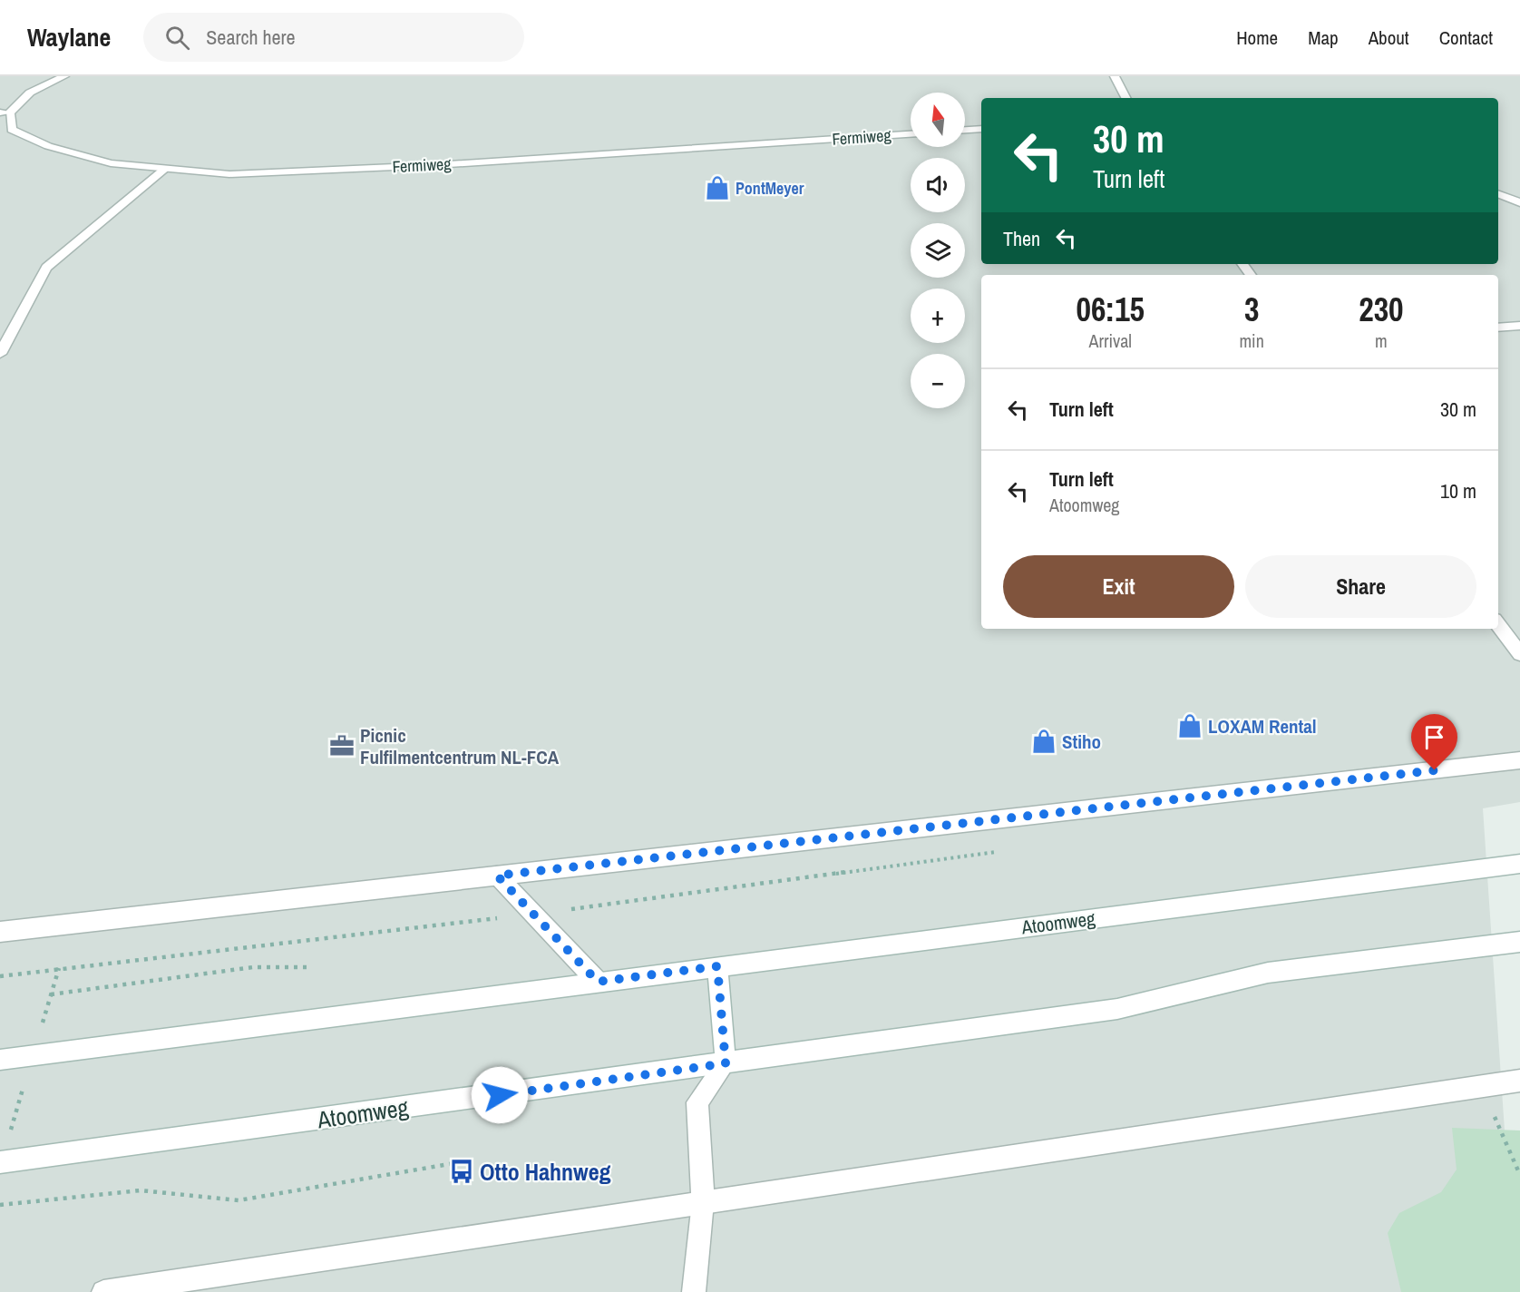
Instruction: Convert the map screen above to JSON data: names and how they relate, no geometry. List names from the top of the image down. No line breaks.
{"streets":{"street":["Fermiweg","Atoomweg"]},"places":{"shop":["PontMeyer","LOXAM Rental","Stiho"],"office":["Picnic Fulfilmentcentrum NL-FCA"],"bus stop":["Otto Hahnweg"]},"north":"top","page":{"header":"Waylane","search":"Search here","nav":["Home","Map","About","Contact"],"map_buttons":["+","−"],"turn":["30 m","Turn left"],"then":"Then","eta":["06:15","Arrival","3","min","230","m"],"list":[{"name":"Turn left","value":"30 m"},{"name":"Turn left","note":"Atoomweg","value":"10 m"}],"buttons":["Exit","Share"]}}
